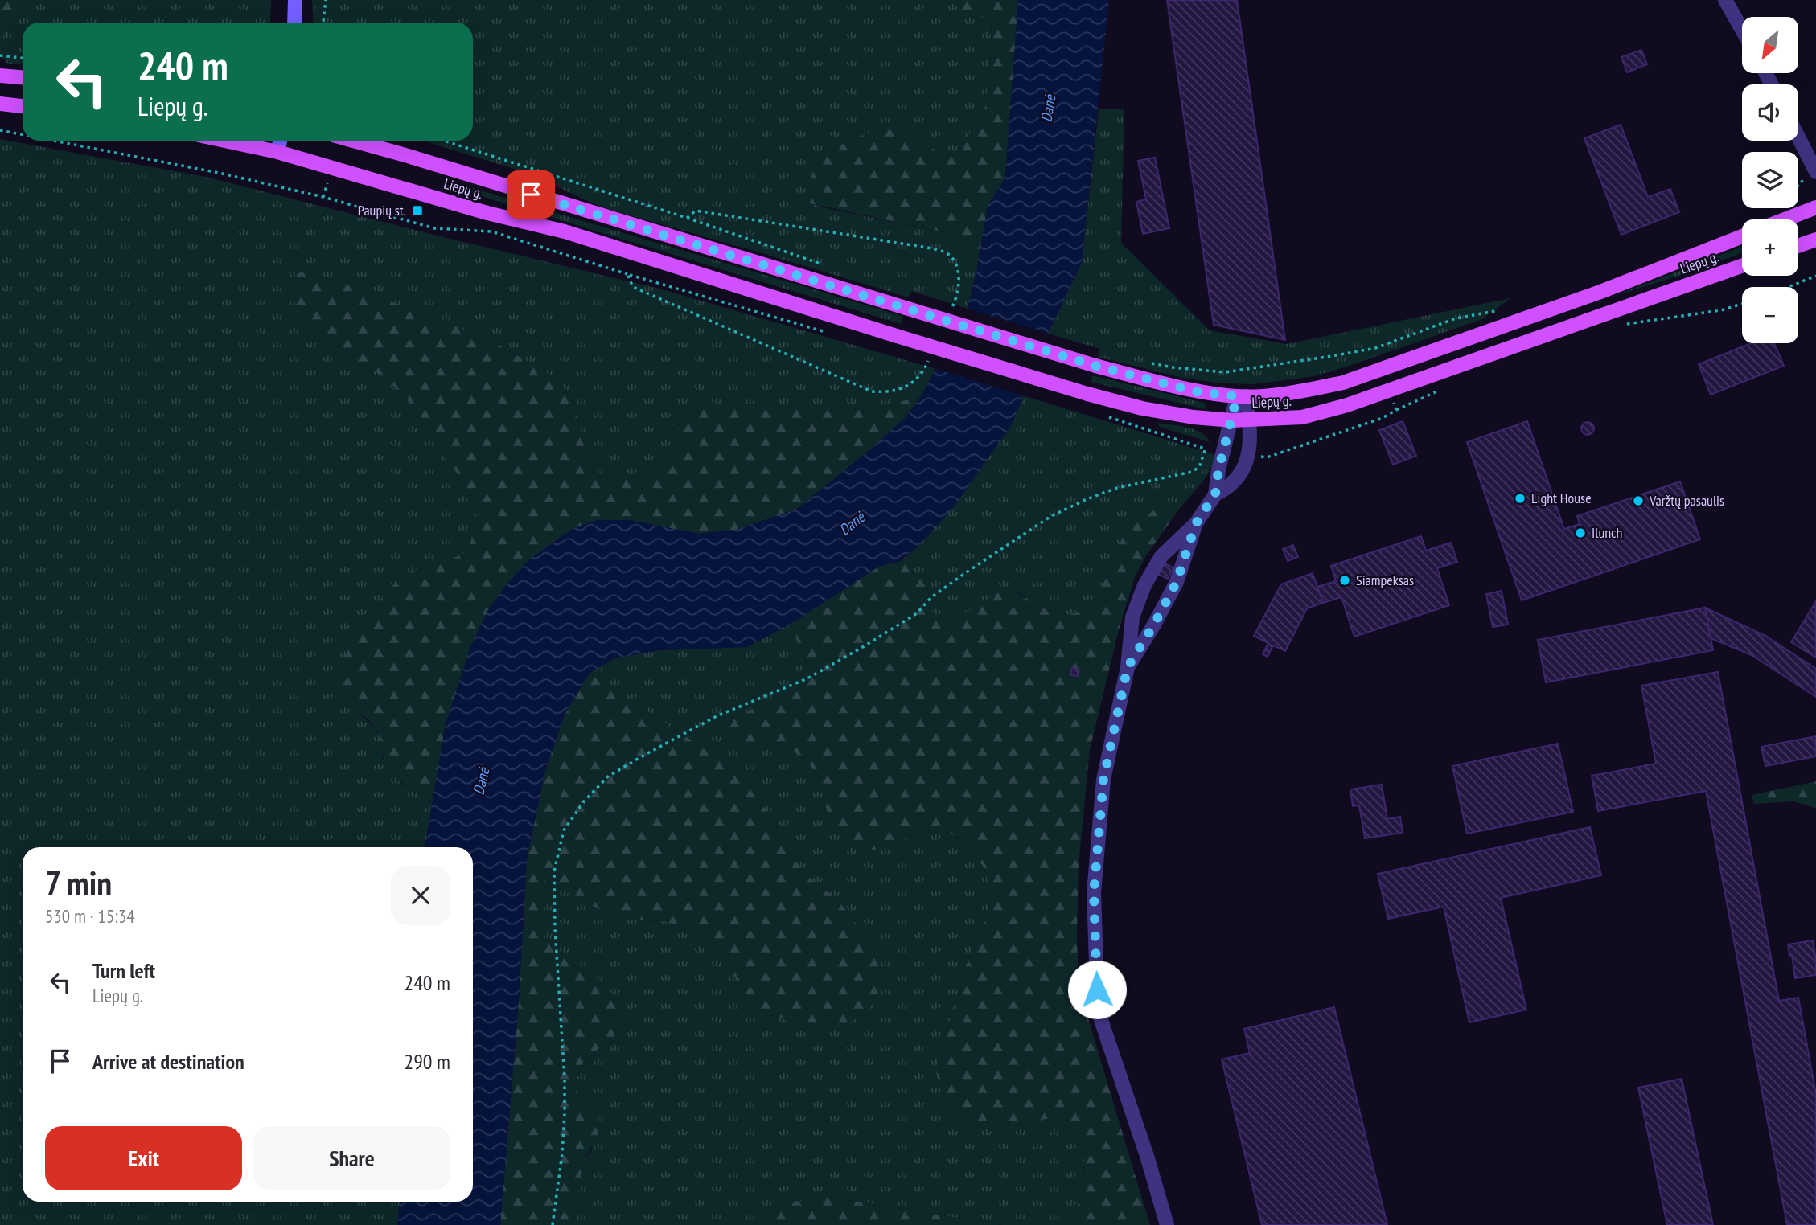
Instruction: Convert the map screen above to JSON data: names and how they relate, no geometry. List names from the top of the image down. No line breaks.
{"streets":{"main road":["Liepų g."]},"water":["Danė"],"places":{"transit":["Paupių st."],"other":["Light House","Varžtų pasaulis","Ilunch","Siampeksas"]},"north":"bottom left","page":{"map_buttons":["+","−"],"turn":["240 m","Liepų g."],"heading":["7 min","530 m · 15:34"],"list":[{"name":"Turn left","note":"Liepų g.","value":"240 m"},{"name":"Arrive at destination","value":"290 m"}],"buttons":["Exit","Share"]}}
